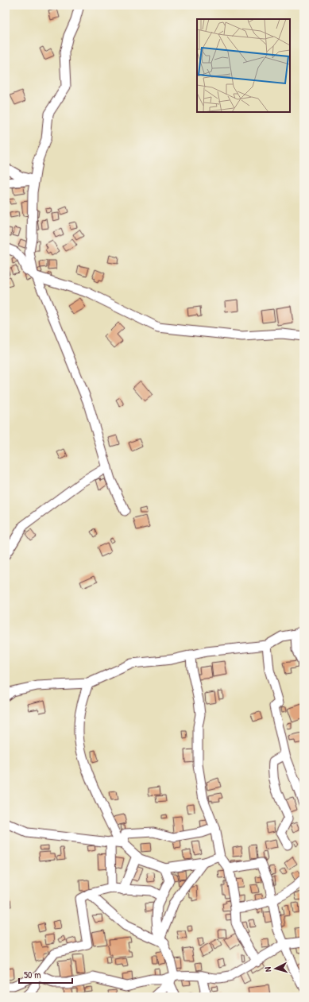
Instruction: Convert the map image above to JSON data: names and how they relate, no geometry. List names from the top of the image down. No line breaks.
{"scale_bar":"50 m","north":"left"}
